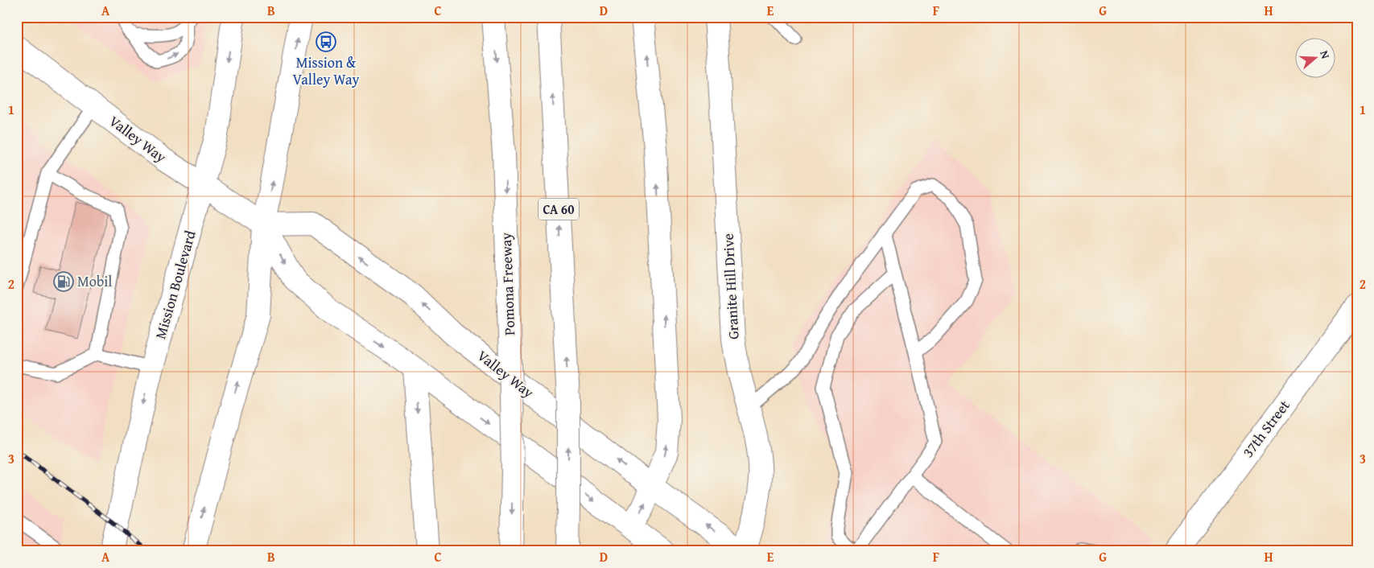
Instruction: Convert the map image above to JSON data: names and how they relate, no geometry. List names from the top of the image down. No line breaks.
{"streets":{"main road":["Valley Way","CA 60","Pomona Freeway","Mission Boulevard","Granite Hill Drive","37th Street"]},"crossings":[["Valley Way","Mission Boulevard"],["Valley Way","Granite Hill Drive"]],"places":{"bus stop":["Mission & Valley Way"],"fuel station":["Mobil"]},"north":"right","grid":{"columns":["A","B","C","D","E","F","G","H"],"rows":["1","2","3"]}}
